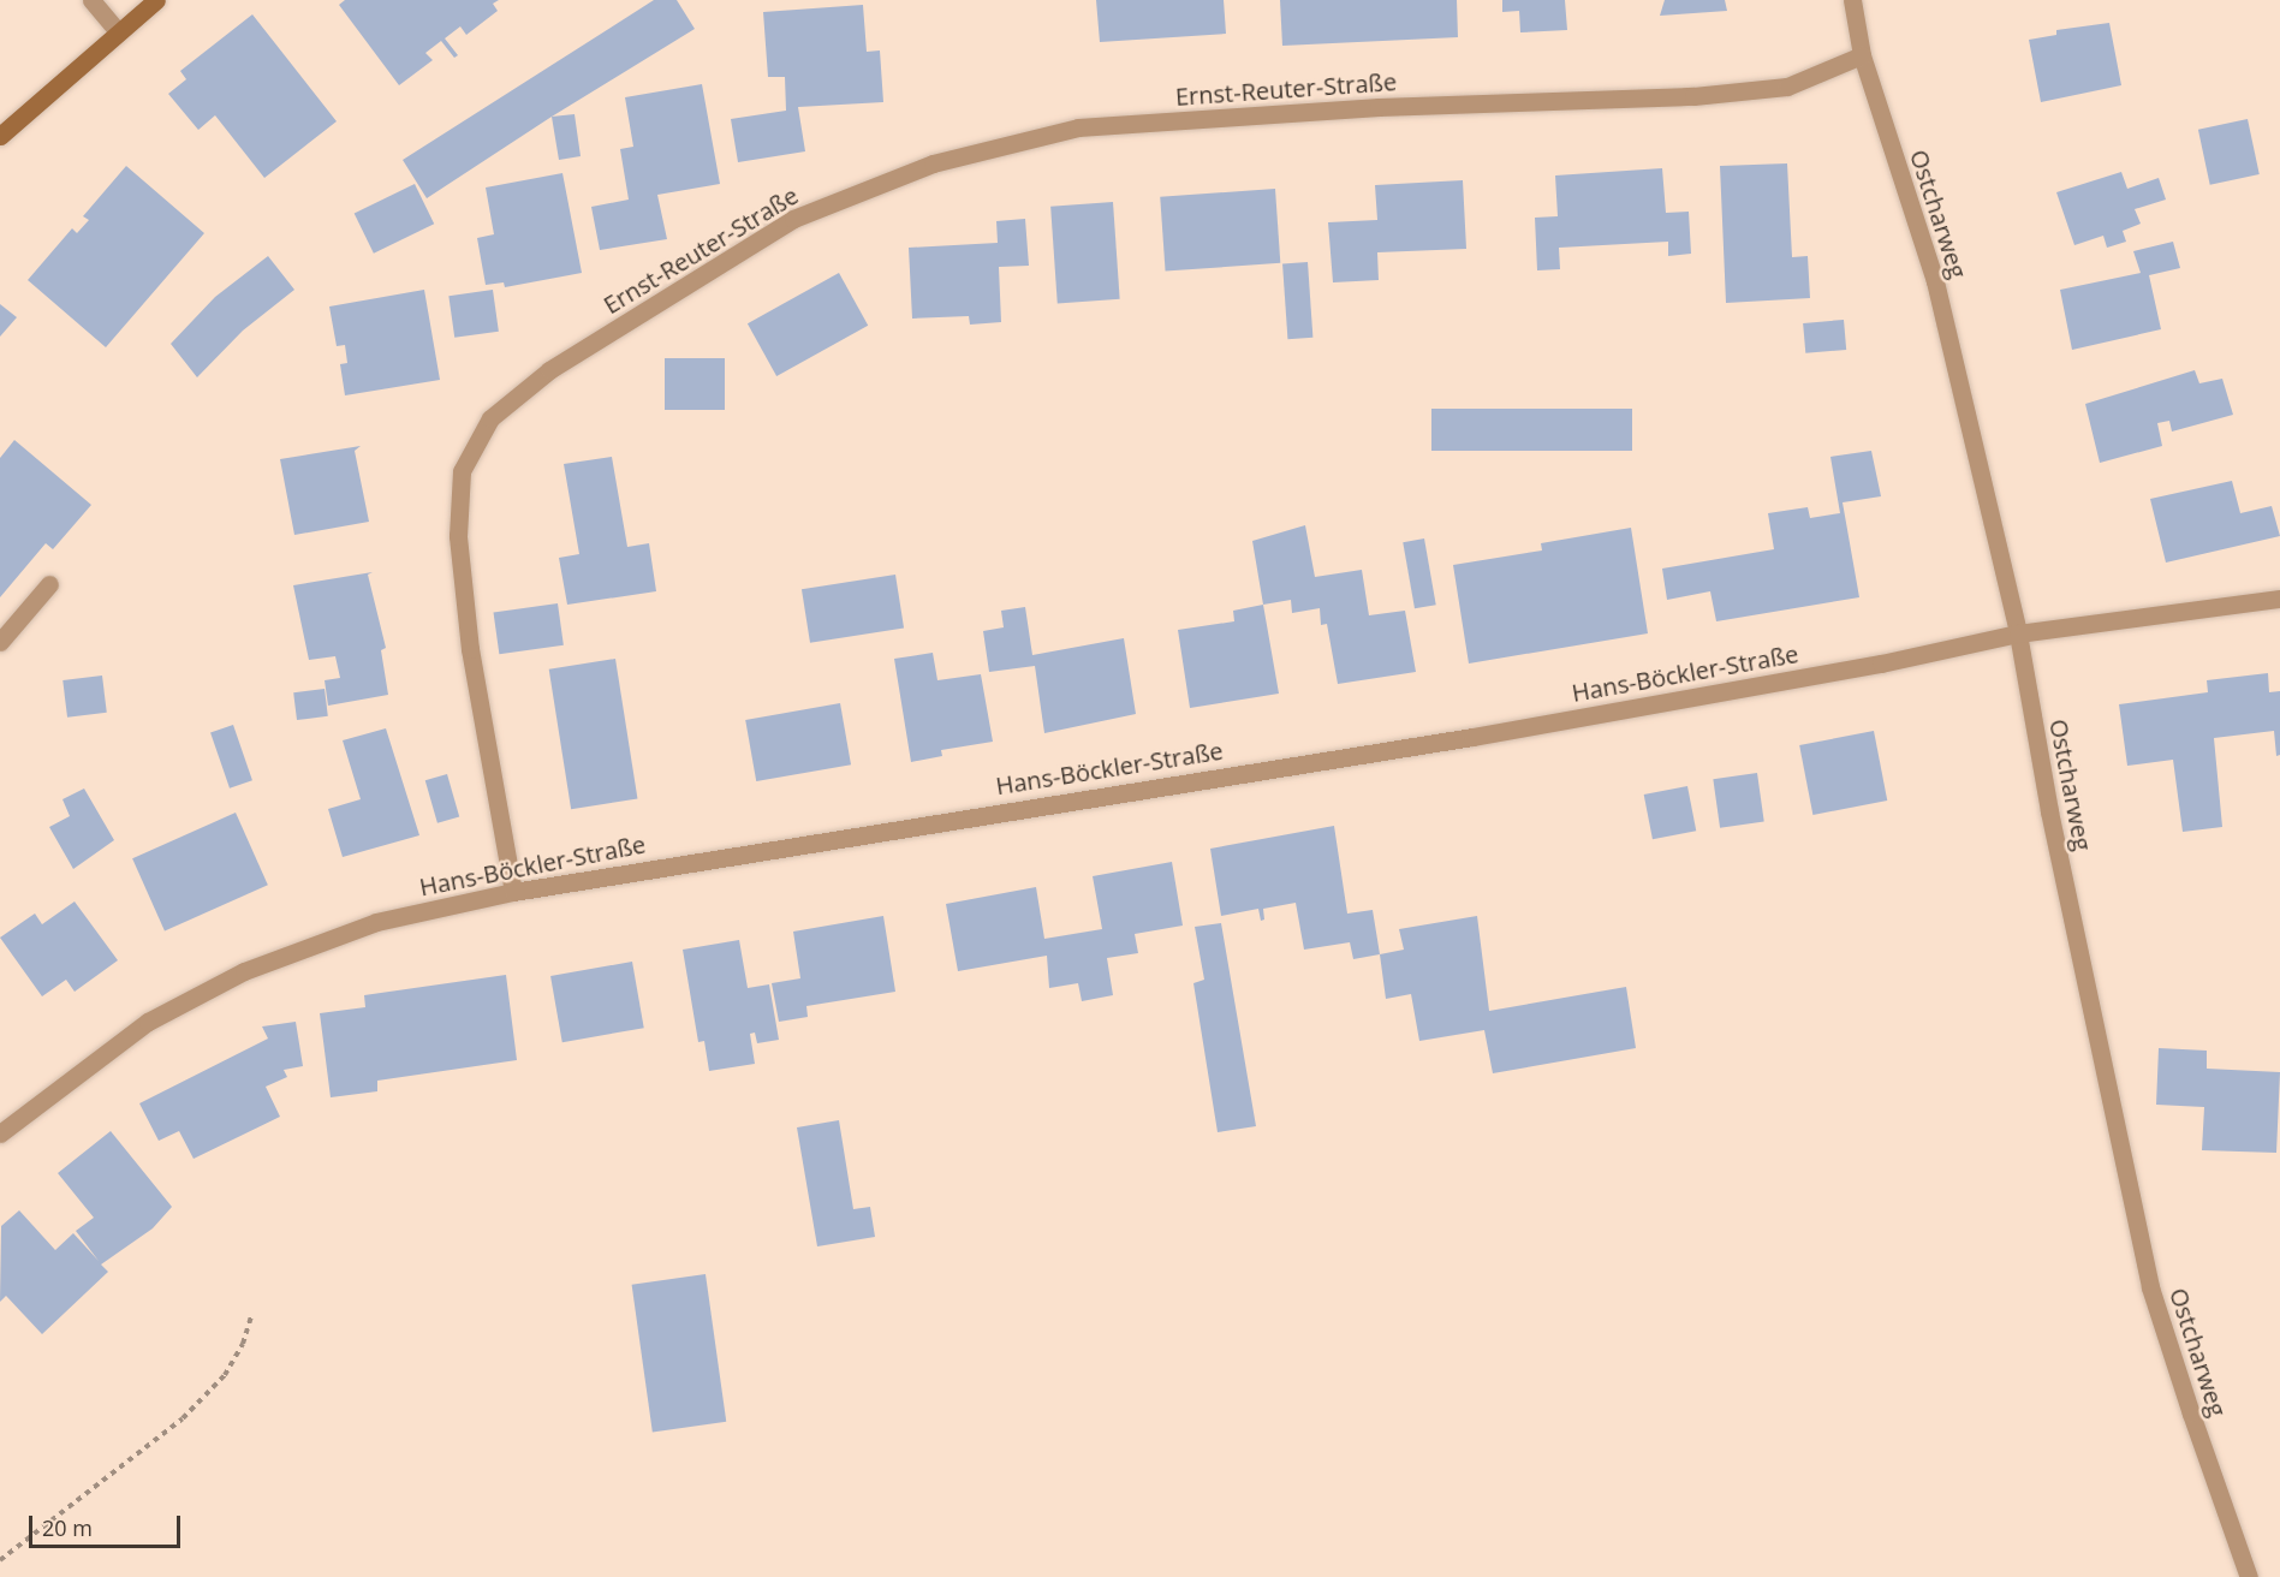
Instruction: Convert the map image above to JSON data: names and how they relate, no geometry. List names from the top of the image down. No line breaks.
{"streets":{"street":["Ernst-Reuter-Straße","Ostcharweg","Hans-Böckler-Straße"]},"crossings":[["Ernst-Reuter-Straße","Ostcharweg"],["Ernst-Reuter-Straße","Hans-Böckler-Straße"],["Ostcharweg","Hans-Böckler-Straße"]],"scale_bar":"20 m"}
